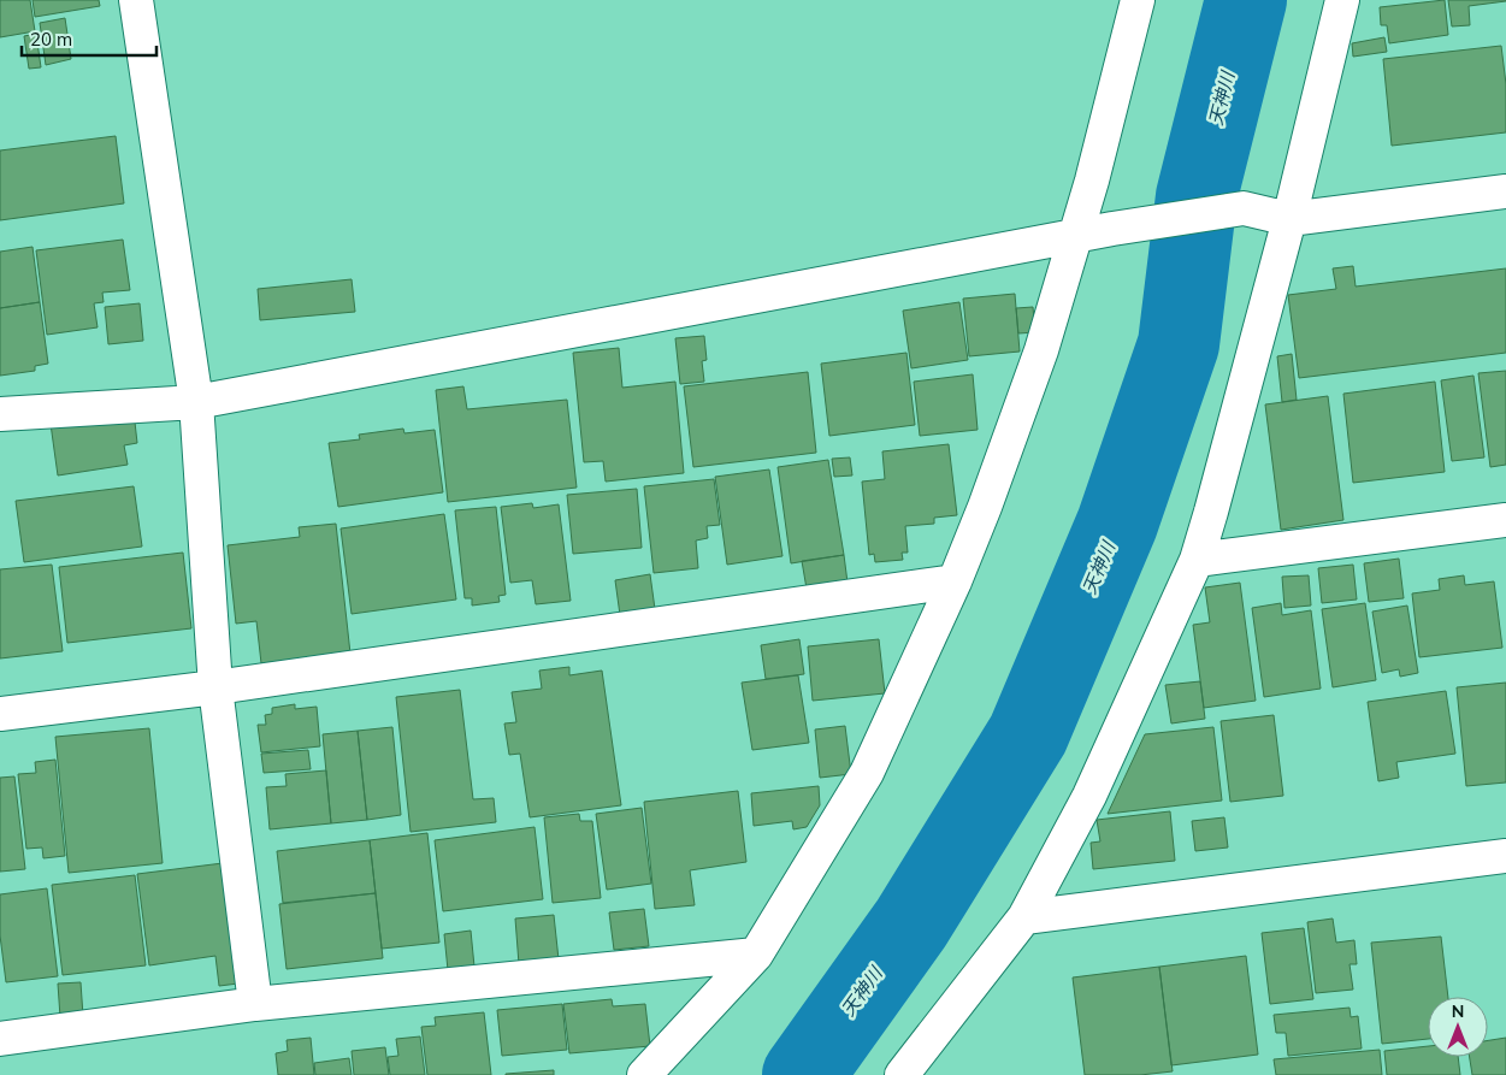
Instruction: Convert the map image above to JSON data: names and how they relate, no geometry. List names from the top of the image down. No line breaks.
{"water":["天神川"],"scale_bar":"20 m","north":"top"}
